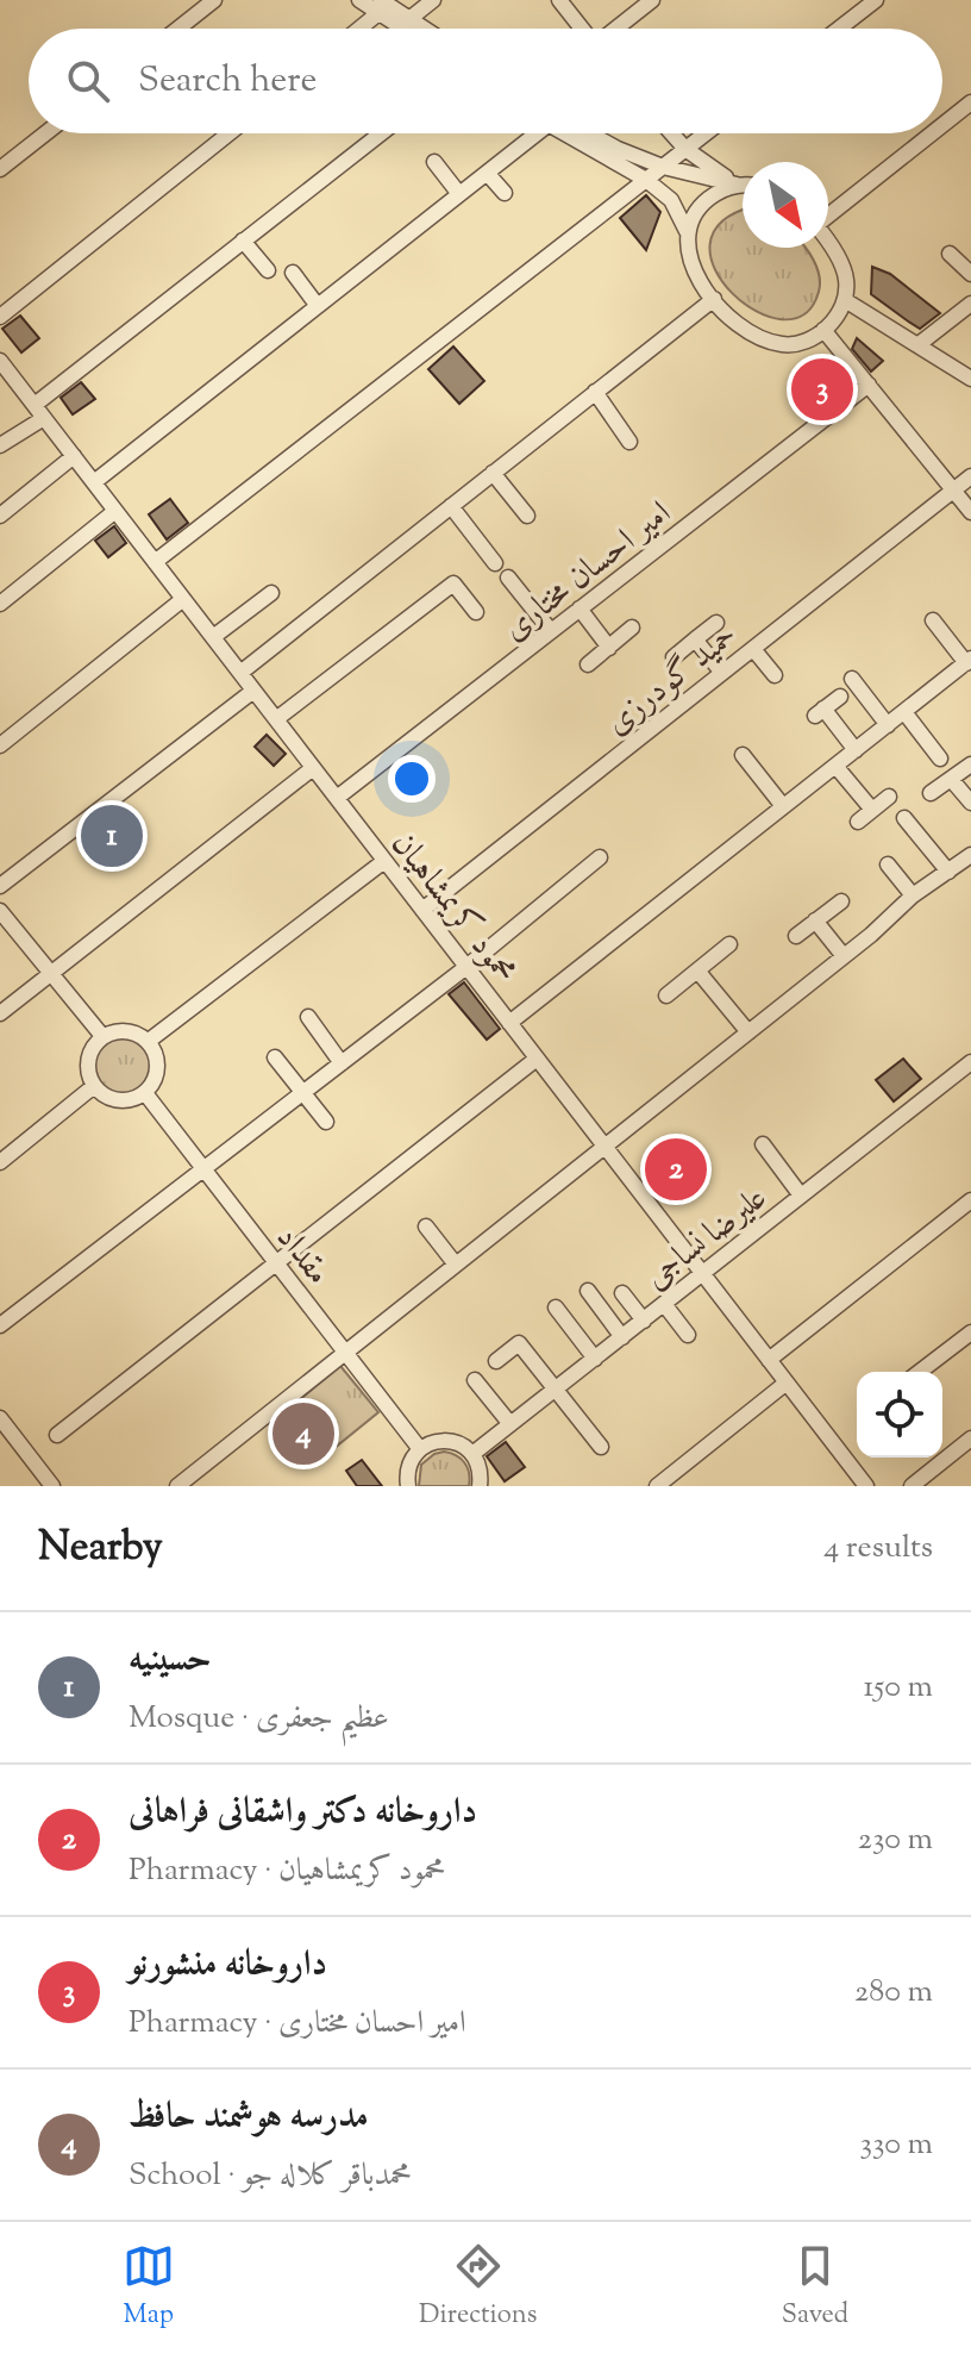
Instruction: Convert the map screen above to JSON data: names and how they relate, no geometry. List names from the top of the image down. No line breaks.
{"streets":{"street":["امیر احسان مختاری","حمید گودرزی","محمود کریمشاهیان","علیرضا نساجی","مقداد"]},"crossings":[["امیر احسان مختاری","محمود کریمشاهیان"],["حمید گودرزی","محمود کریمشاهیان"],["محمود کریمشاهیان","علیرضا نساجی"]],"north":"bottom right","page":{"search":"Search here","pins":["3","1","2","4"],"heading":["Nearby","4 results"],"list":[{"mark":"1","name":"حسینیه","note":"Mosque · عظیم جعفری","value":"150 m"},{"mark":"2","name":"داروخانه دکتر واشقانی فراهانی","note":"Pharmacy · محمود کریمشاهیان","value":"230 m"},{"mark":"3","name":"داروخانه منشورنو","note":"Pharmacy · امیر احسان مختاری","value":"280 m"},{"mark":"4","name":"مدرسه هوشمند حافظ","note":"School · محمدباقر کلاله جو","value":"330 m"}],"nav":["Map","Directions","Saved"]}}
